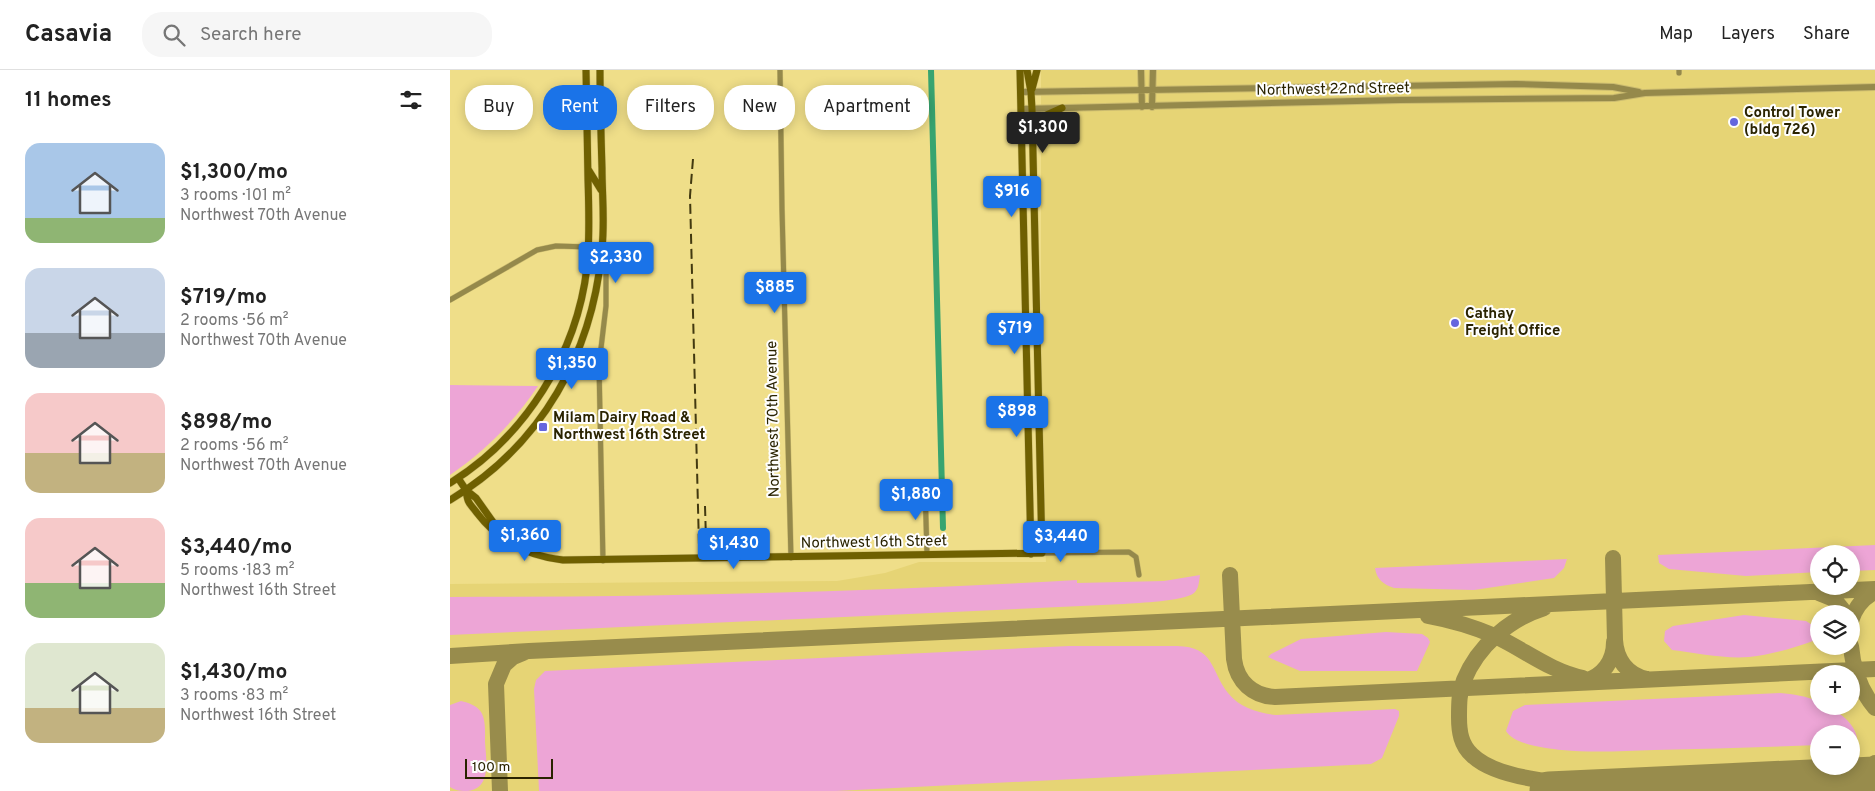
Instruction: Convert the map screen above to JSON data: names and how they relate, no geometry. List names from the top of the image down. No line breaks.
{"streets":{"main road":["Northwest 16th Street"],"street":["Northwest 22nd Street","Northwest 70th Avenue"]},"crossings":[["Northwest 70th Avenue","Northwest 16th Street"]],"places":{"other":["Control Tower (bldg 726)","Cathay Freight Office"],"transit":["Milam Dairy Road & Northwest 16th Street"]},"scale_bar":"100 m","page":{"header":"Casavia","search":"Search here","nav":["Map","Layers","Share"],"heading":"11 homes","chip":["Buy","Rent","Filters","New","Apartment"],"price":["$1,300","$916","$2,330","$885","$719","$1,350","$898","$1,880","$1,360","$3,440","$1,430"],"list":[{"name":"$1,300/mo","note":"3 rooms · 101 m² · Northwest 70th Avenue"},{"name":"$719/mo","note":"2 rooms · 56 m² · Northwest 70th Avenue"},{"name":"$898/mo","note":"2 rooms · 56 m² · Northwest 70th Avenue"},{"name":"$3,440/mo","note":"5 rooms · 183 m² · Northwest 16th Street"},{"name":"$1,430/mo","note":"3 rooms · 83 m² · Northwest 16th Street"}],"map_buttons":["+","−"],"scale":"100 m"}}
